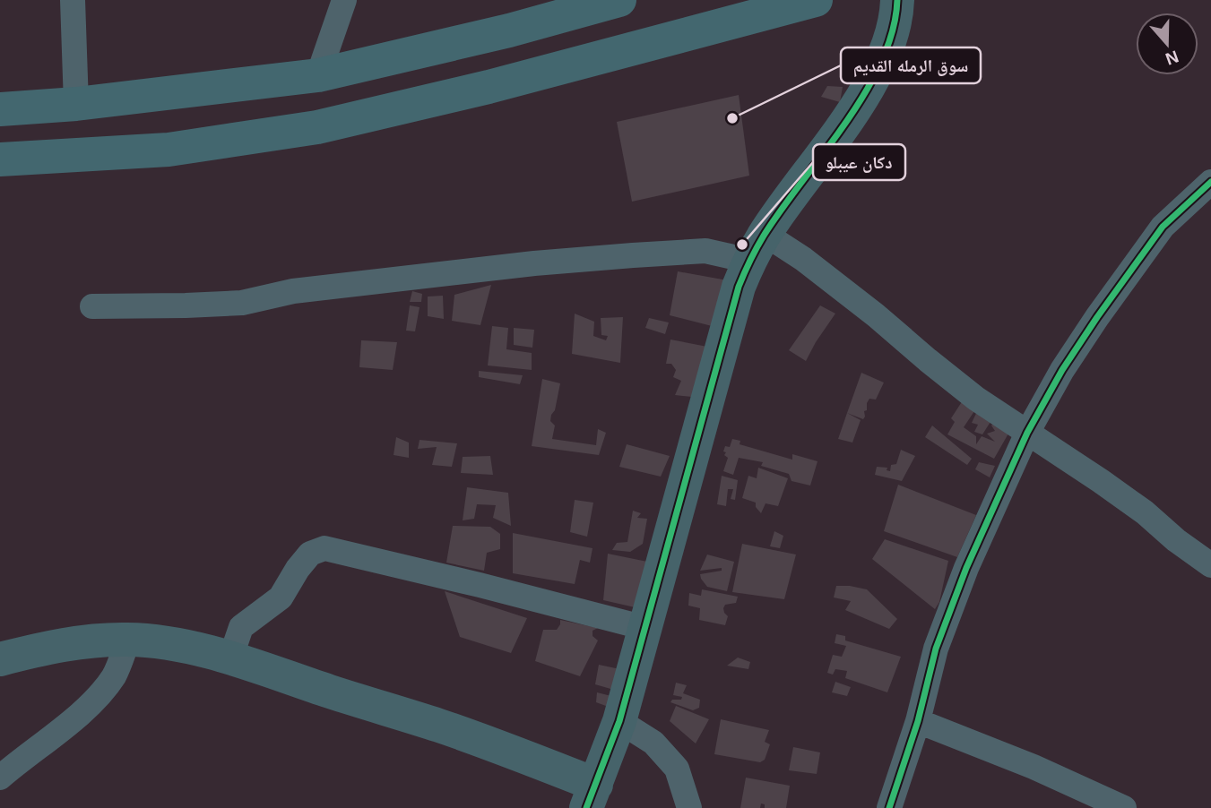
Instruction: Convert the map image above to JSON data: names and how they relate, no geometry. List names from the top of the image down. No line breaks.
{"places":["سوق الرمله القديم","دكان عيبلو"],"north":"bottom"}
